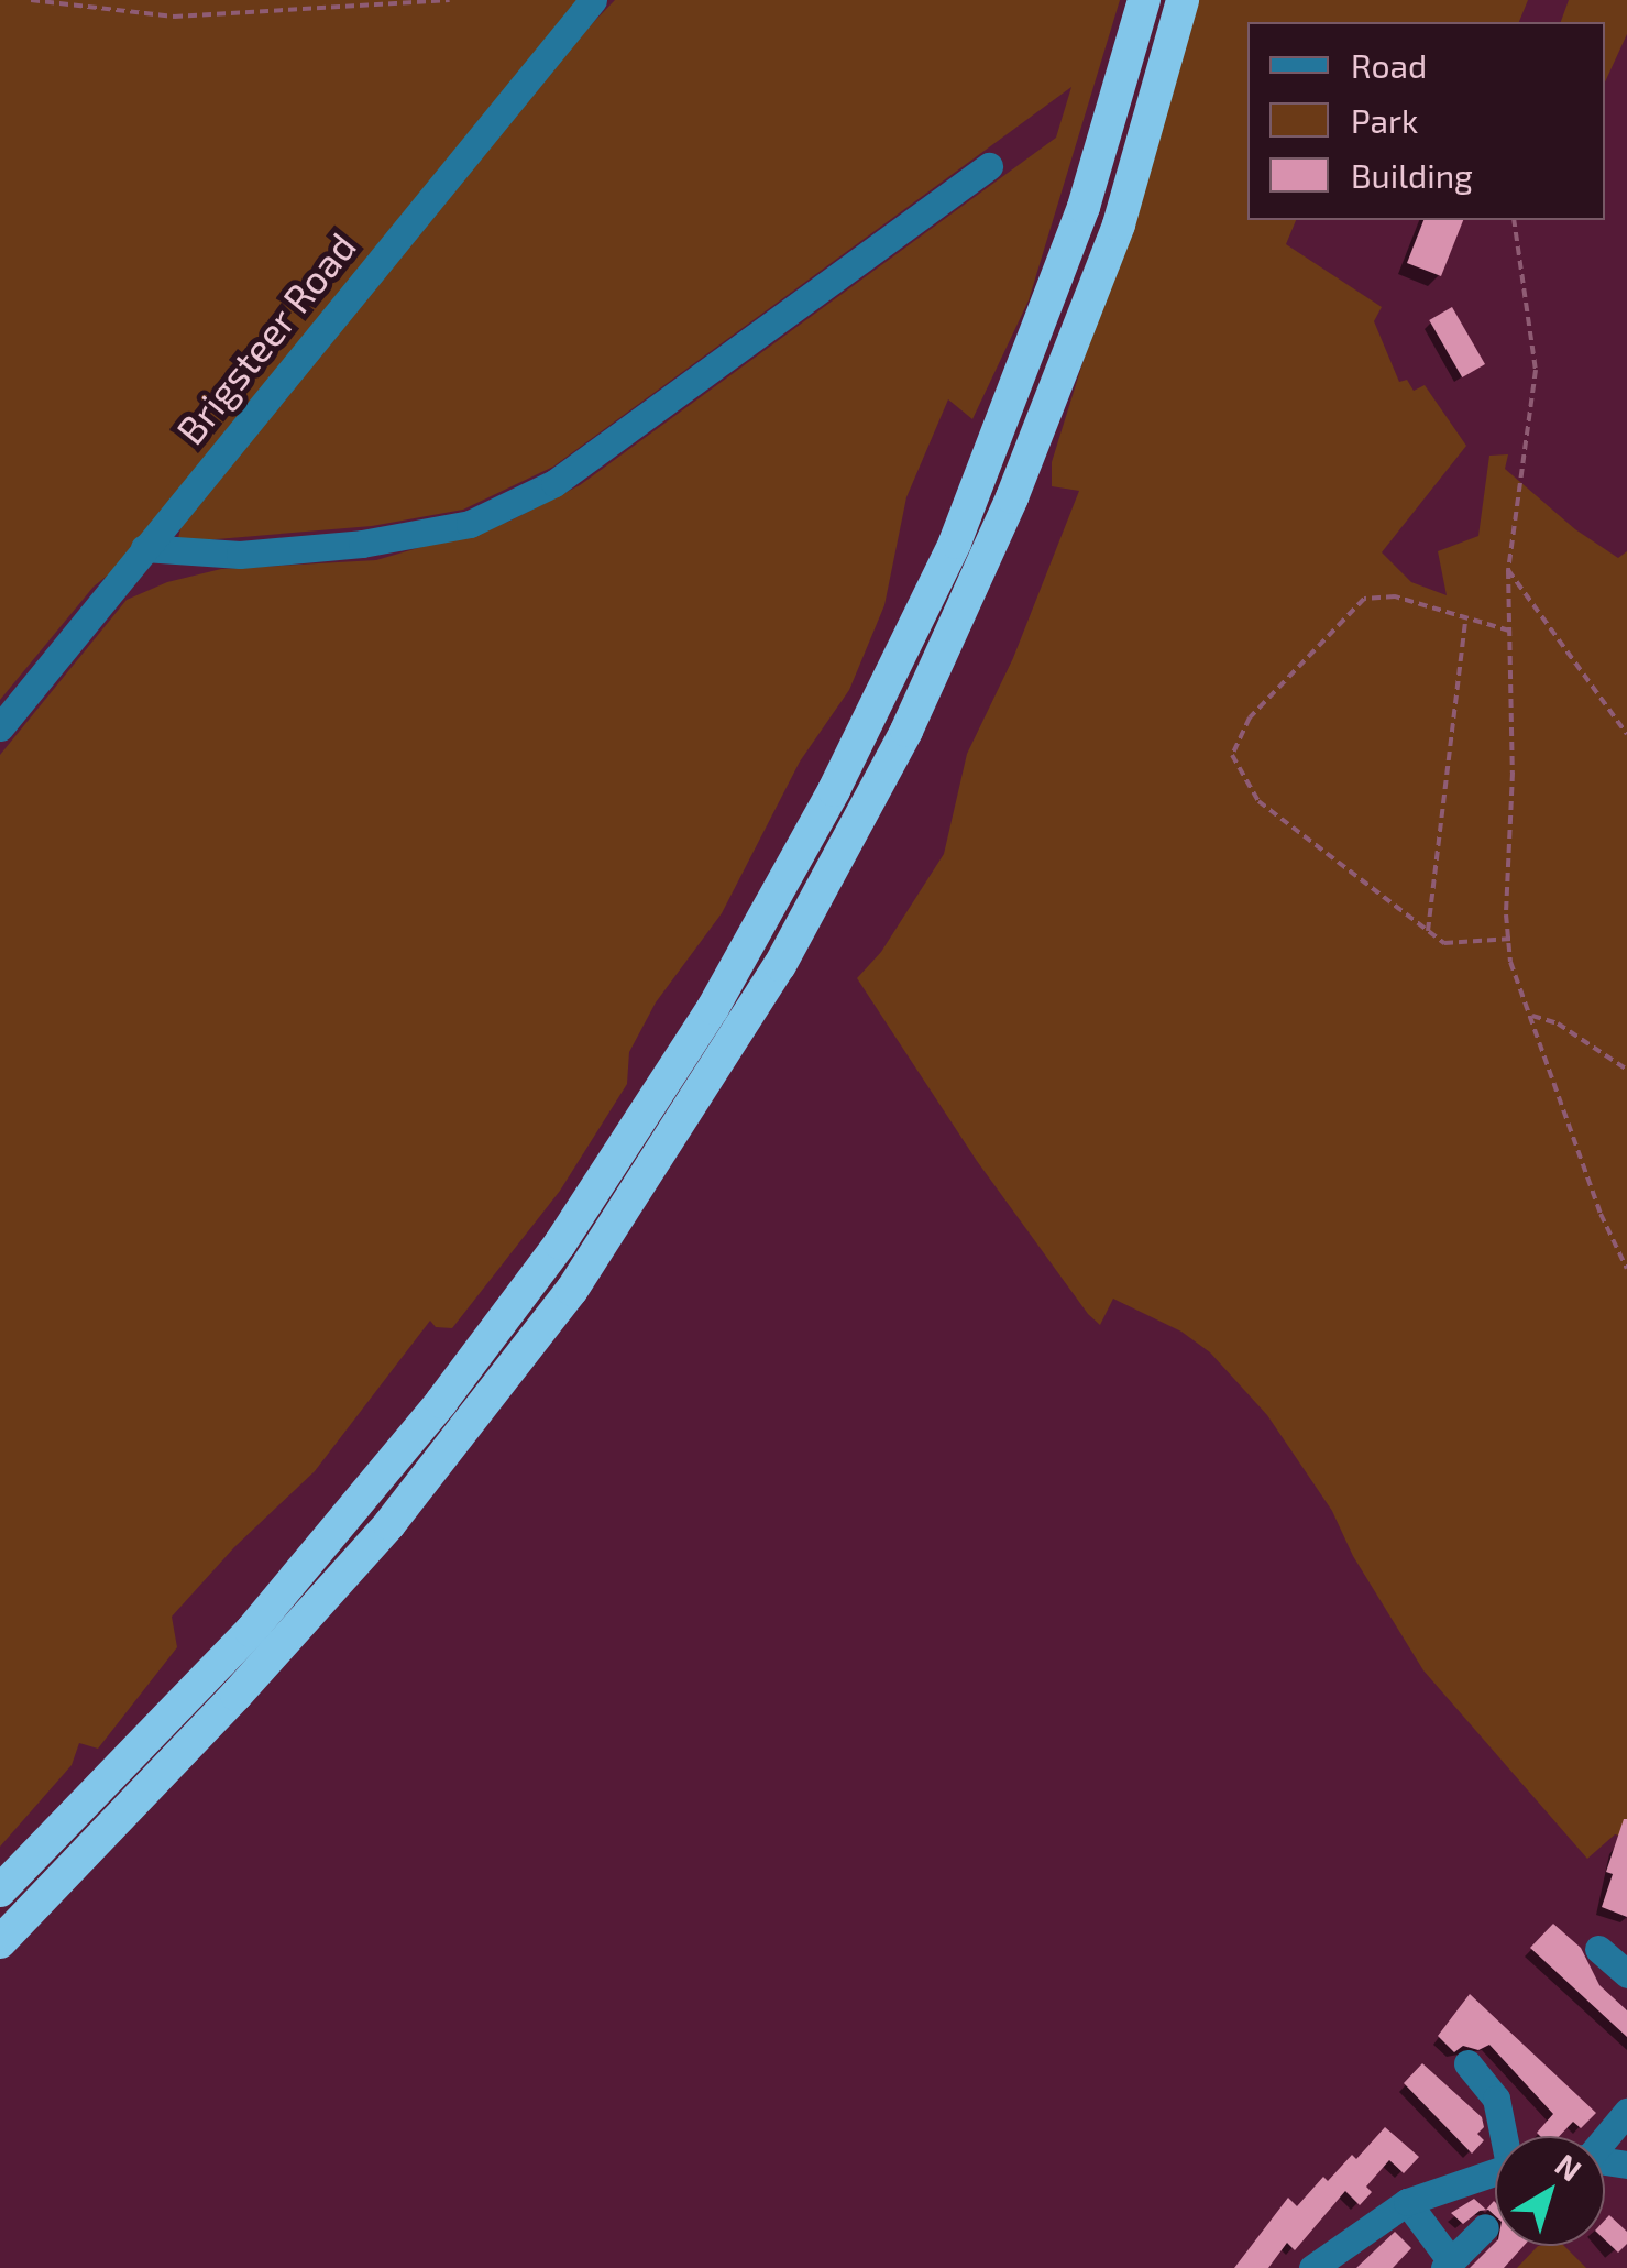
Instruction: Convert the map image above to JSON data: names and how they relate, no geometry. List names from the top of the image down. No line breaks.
{"streets":{"street":["Brigsteer Road"]},"legend":["Road","Park","Building"],"north":"top right"}
